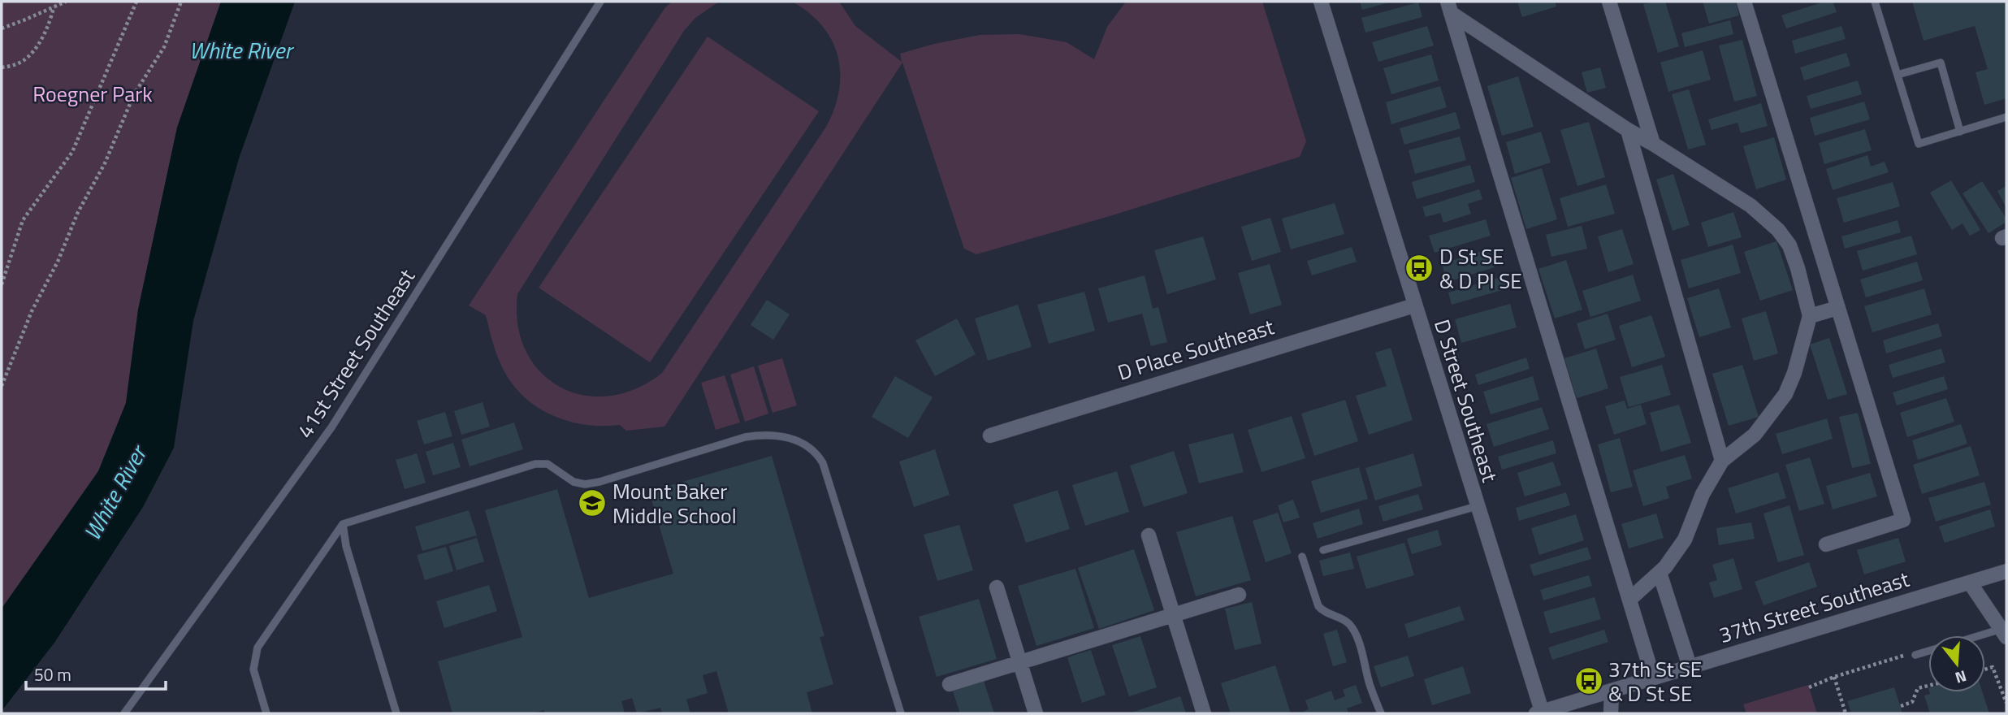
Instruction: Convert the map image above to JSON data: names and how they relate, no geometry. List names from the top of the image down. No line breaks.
{"streets":{"street":["D Place Southeast","D Street Southeast","37th Street Southeast"],"lane":["41st Street Southeast"]},"crossings":[["D Place Southeast","D Street Southeast"],["D Street Southeast","37th Street Southeast"]],"water":["White River"],"parks":["Roegner Park"],"places":{"bus stop":["D St SE & D Pl SE","37th St SE & D St SE"],"school or university":["Mount Baker Middle School"]},"scale_bar":"50 m","north":"bottom"}
